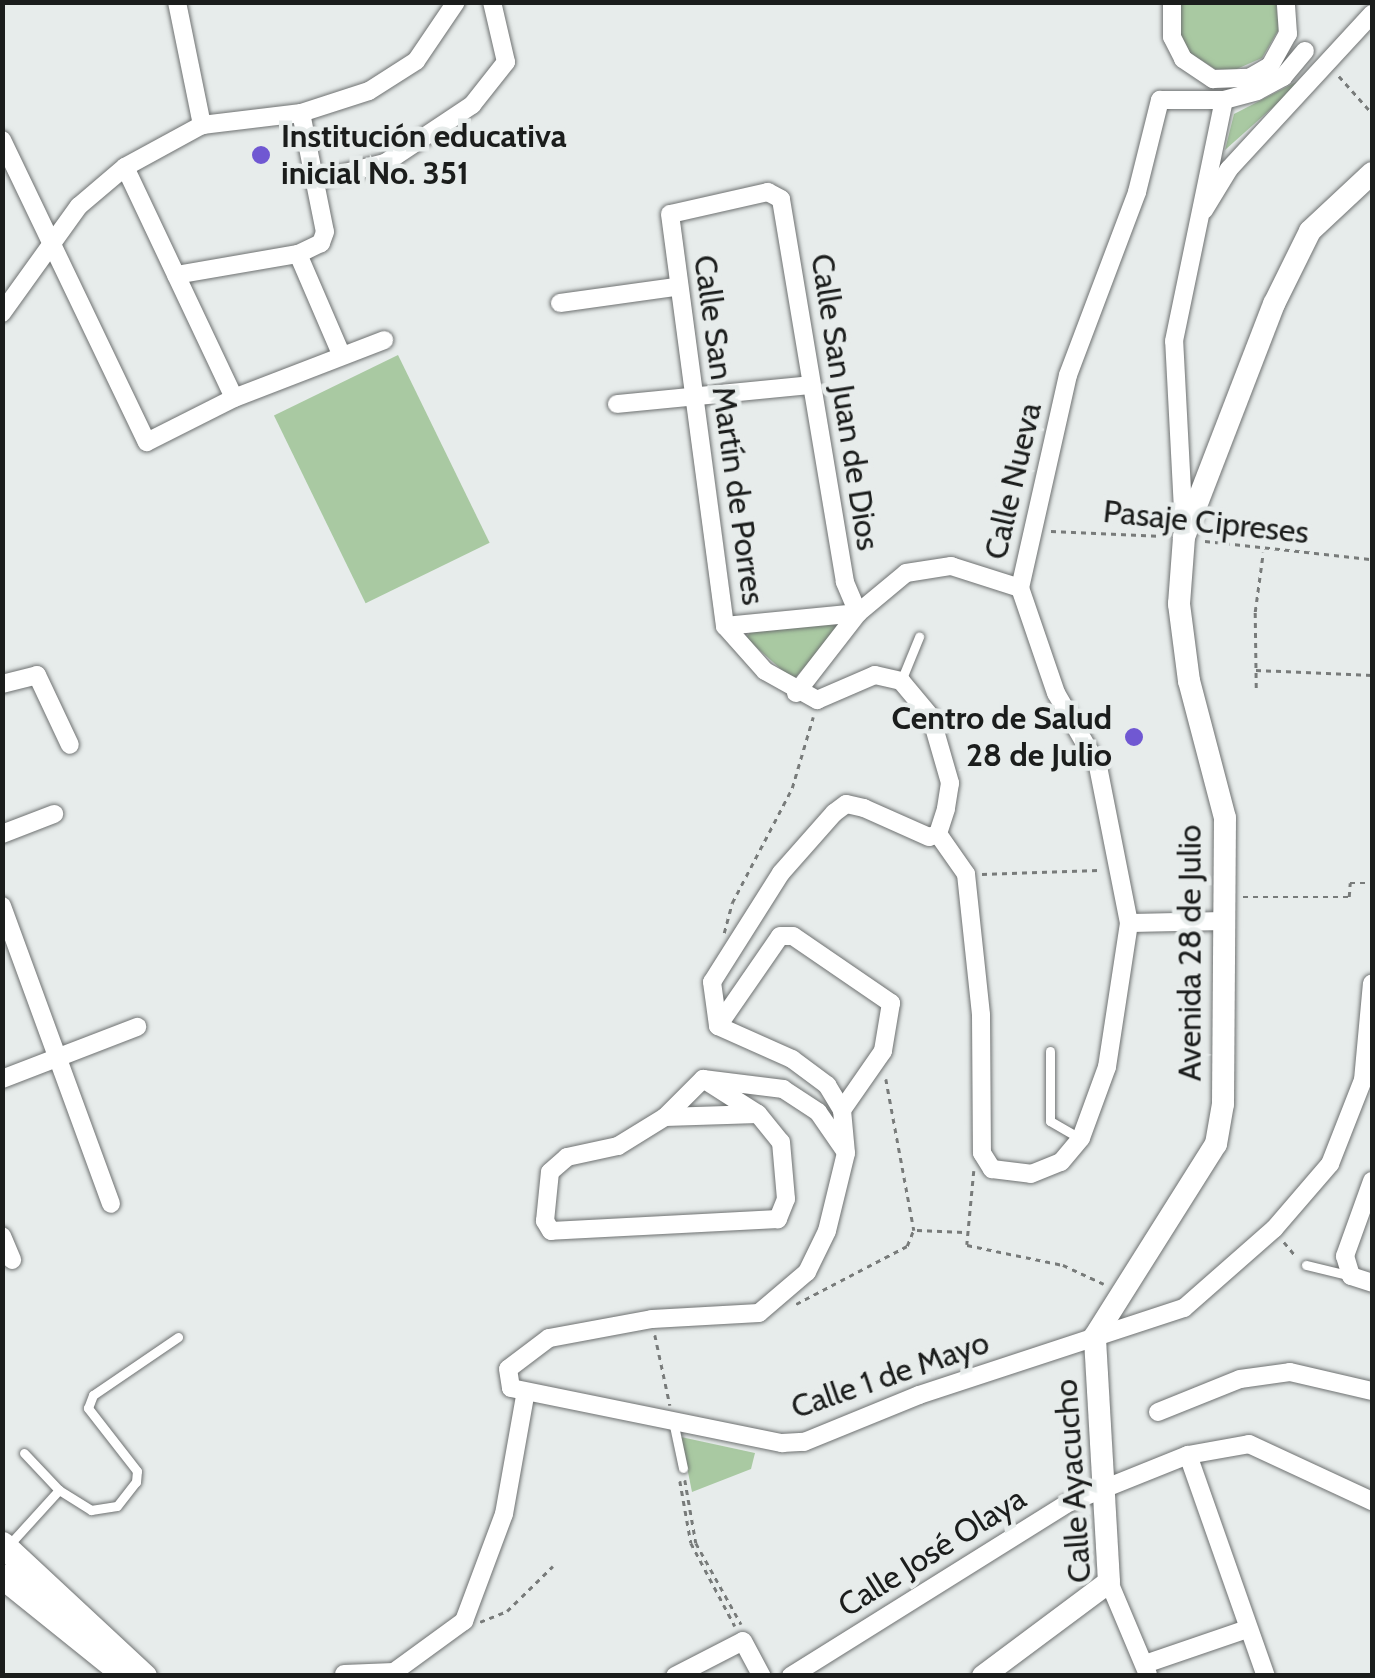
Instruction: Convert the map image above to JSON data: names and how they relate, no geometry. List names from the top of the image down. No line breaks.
{"streets":{"street":["Calle San Juan de Dios","Calle San Martín de Porres","Calle Nueva","Avenida 28 de Julio","Calle 1 de Mayo","Calle Ayacucho","Calle José Olaya"],"path":["Pasaje Cipreses"]},"crossings":[["Calle San Juan de Dios","Calle San Martín de Porres"],["Calle Nueva","Pasaje Cipreses"],["Pasaje Cipreses","Avenida 28 de Julio"],["Avenida 28 de Julio","Calle 1 de Mayo"],["Avenida 28 de Julio","Calle Ayacucho"],["Calle 1 de Mayo","Calle Ayacucho"],["Calle Ayacucho","Calle José Olaya"]],"places":["Institución educativa inicial No. 351","Centro de Salud 28 de Julio"]}
